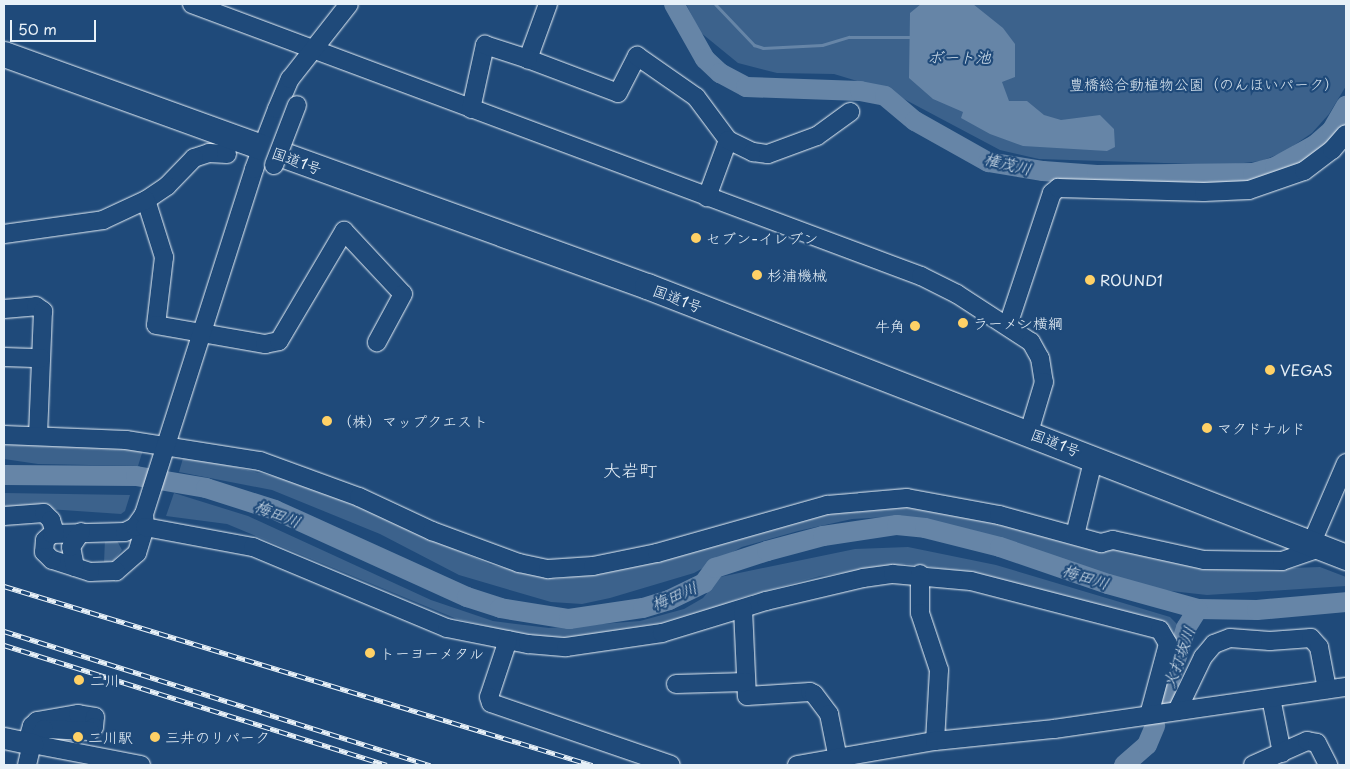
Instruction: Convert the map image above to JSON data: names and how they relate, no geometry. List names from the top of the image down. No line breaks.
{"streets":{"highway":["国道1号"]},"districts":["大岩町"],"water":["ボート池","権茂川","梅田川","火打坂川"],"parks":["豊橋総合動植物公園（のんほいパーク）"],"places":["セブン-イレブン","杉浦機械","ROUND1","ラーメン横綱","牛角","VEGAS","（株）マップクエスト","マクドナルド","トーヨーメタル","二川","二川駅","三井のリパーク"],"scale_bar":"50 m"}
